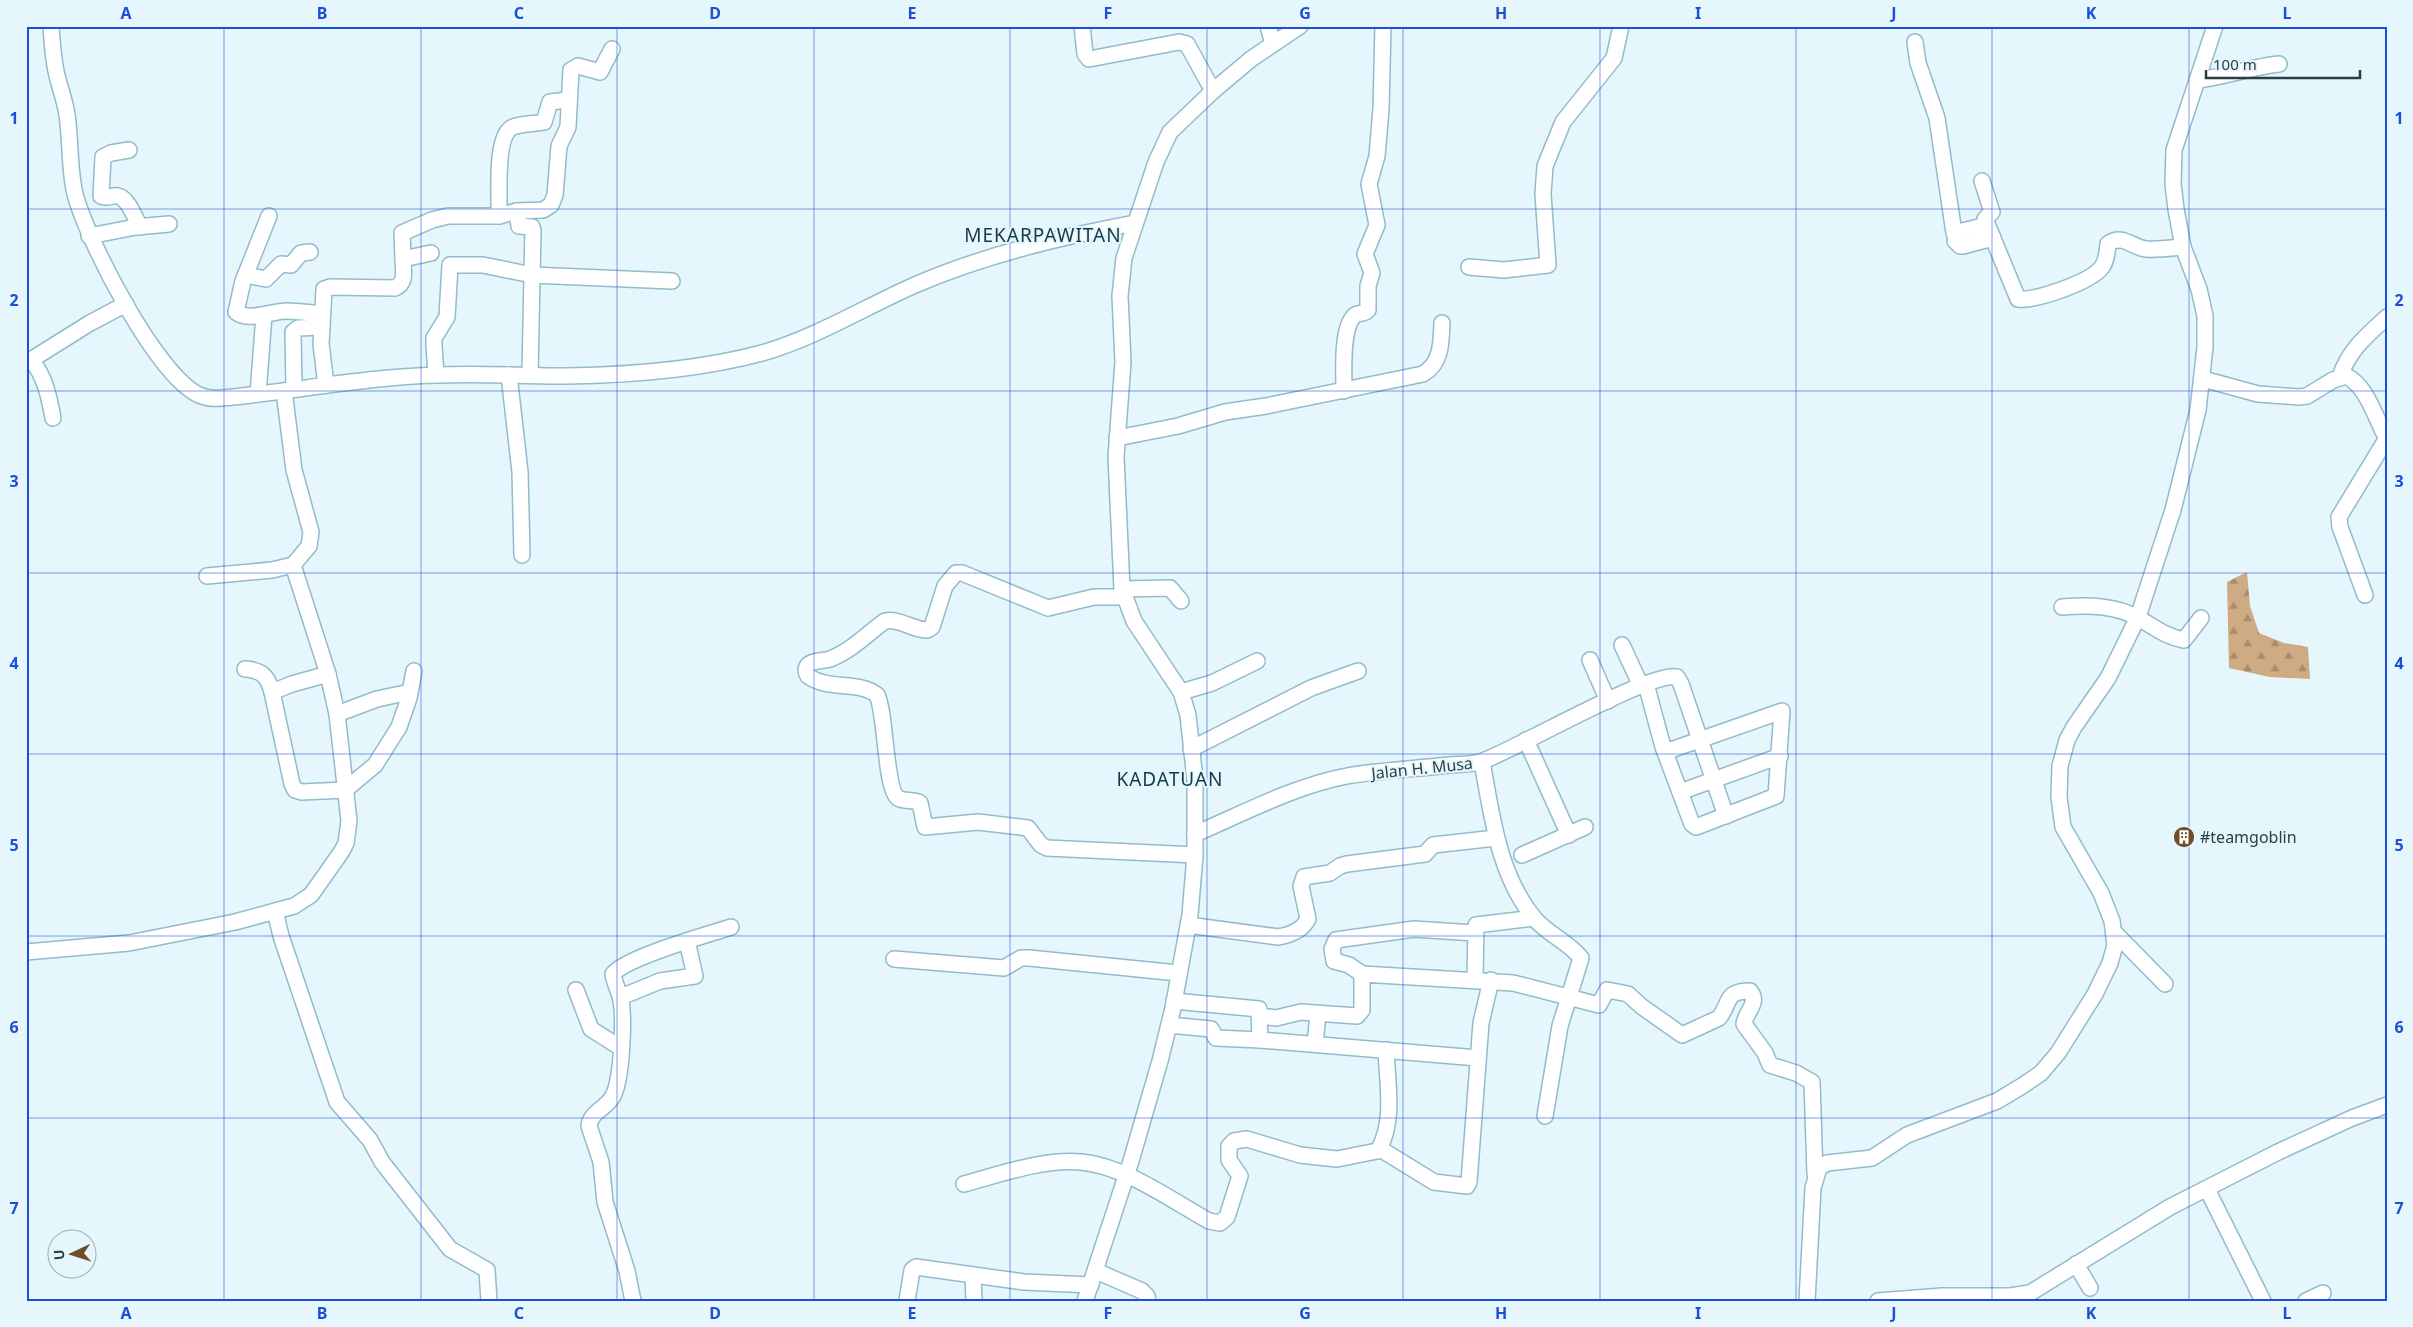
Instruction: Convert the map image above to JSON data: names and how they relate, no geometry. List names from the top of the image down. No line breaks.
{"streets":{"street":["Jalan H. Musa"]},"districts":["MEKARPAWITAN","KADATUAN"],"places":{"building":["#teamgoblin"]},"scale_bar":"100 m","north":"left","grid":{"columns":["A","B","C","D","E","F","G","H","I","J","K","L"],"rows":["1","2","3","4","5","6","7"]}}
